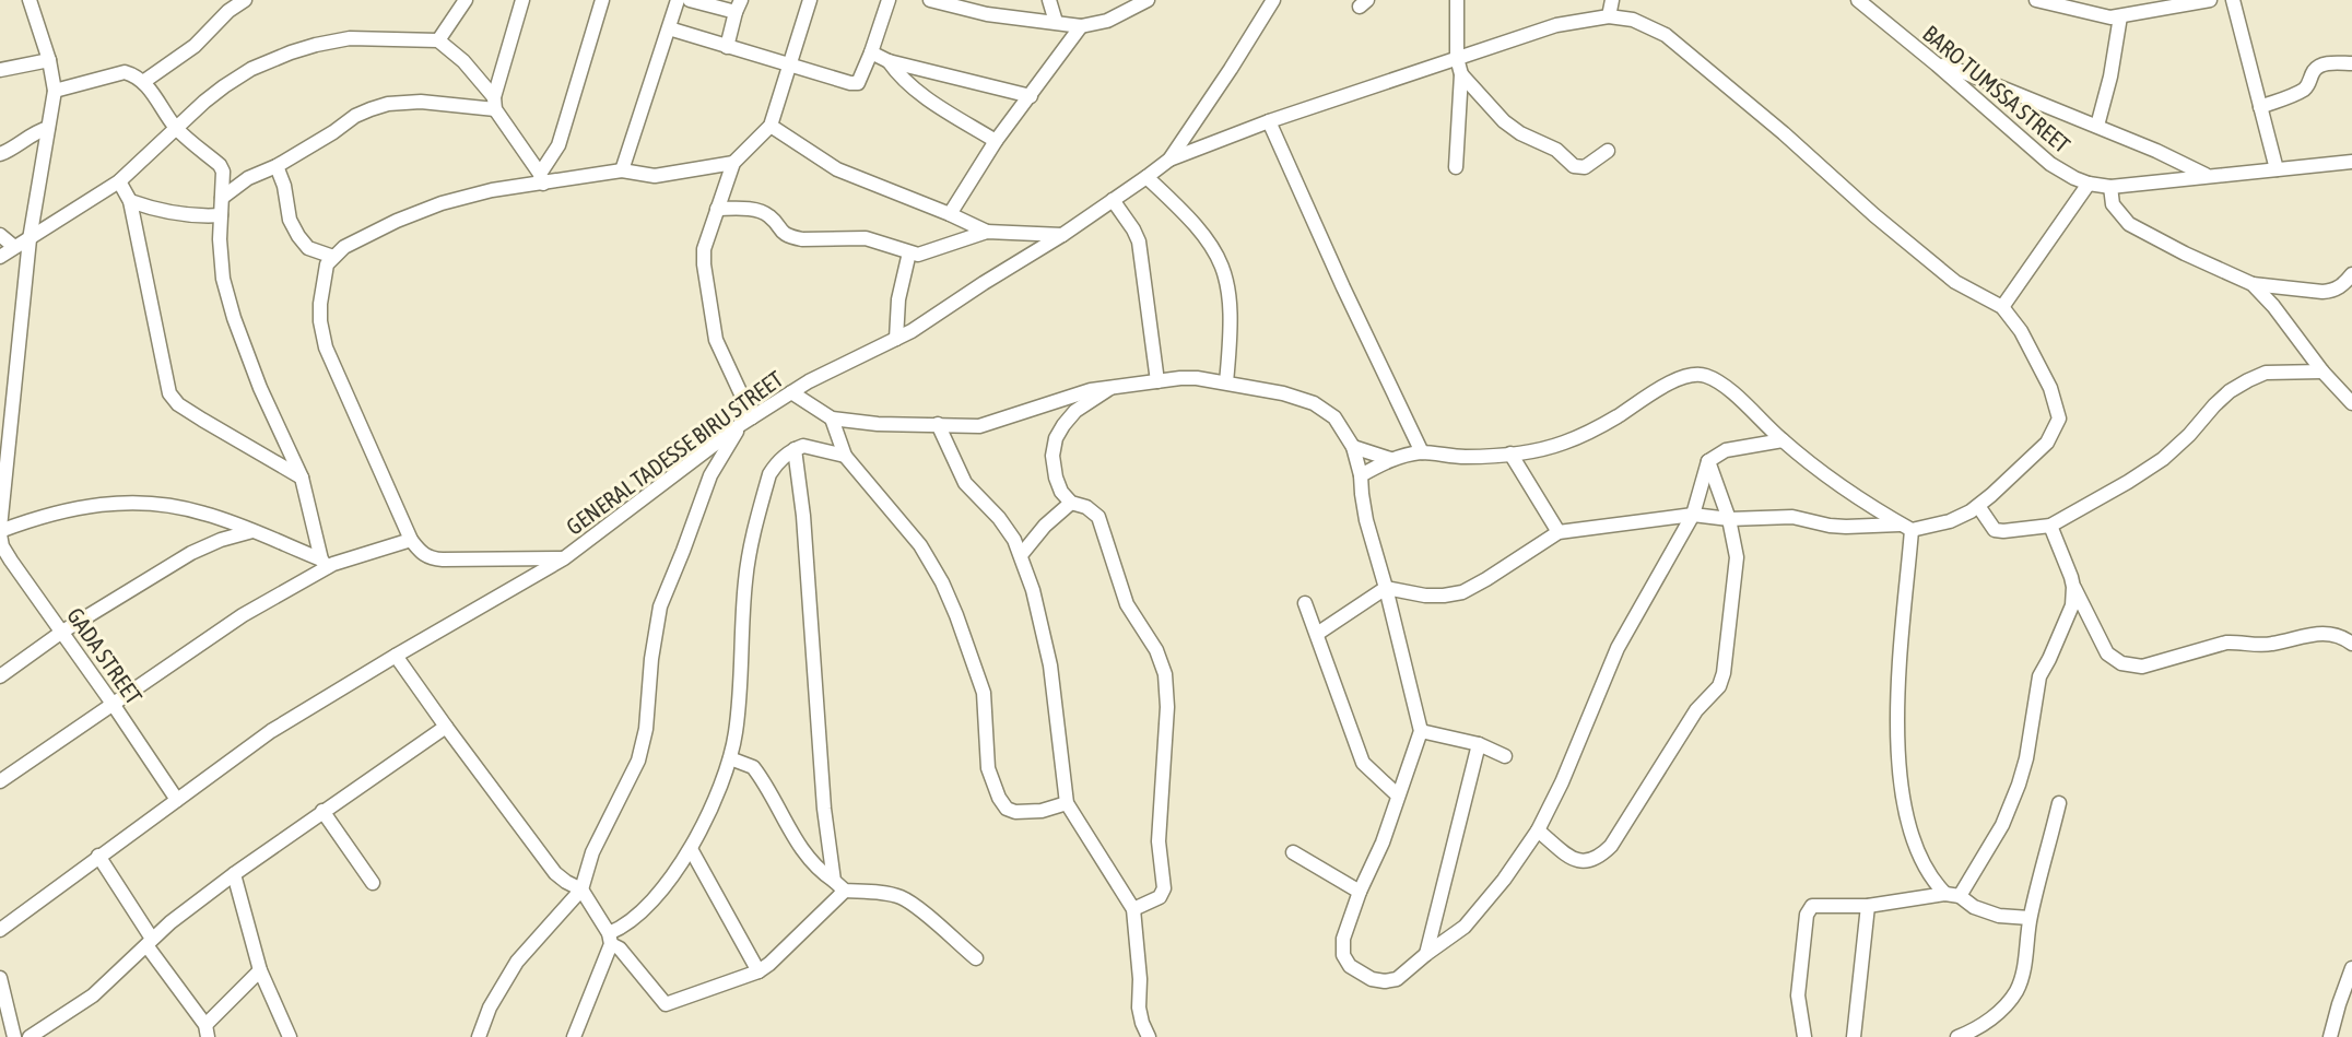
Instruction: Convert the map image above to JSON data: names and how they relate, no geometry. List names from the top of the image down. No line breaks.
{"streets":{"street":["BARO TUMSSA STREET","GENERAL TADESSE BIRU STREET","GADA STREET"]},"crossings":[["GENERAL TADESSE BIRU STREET","GADA STREET"]]}
